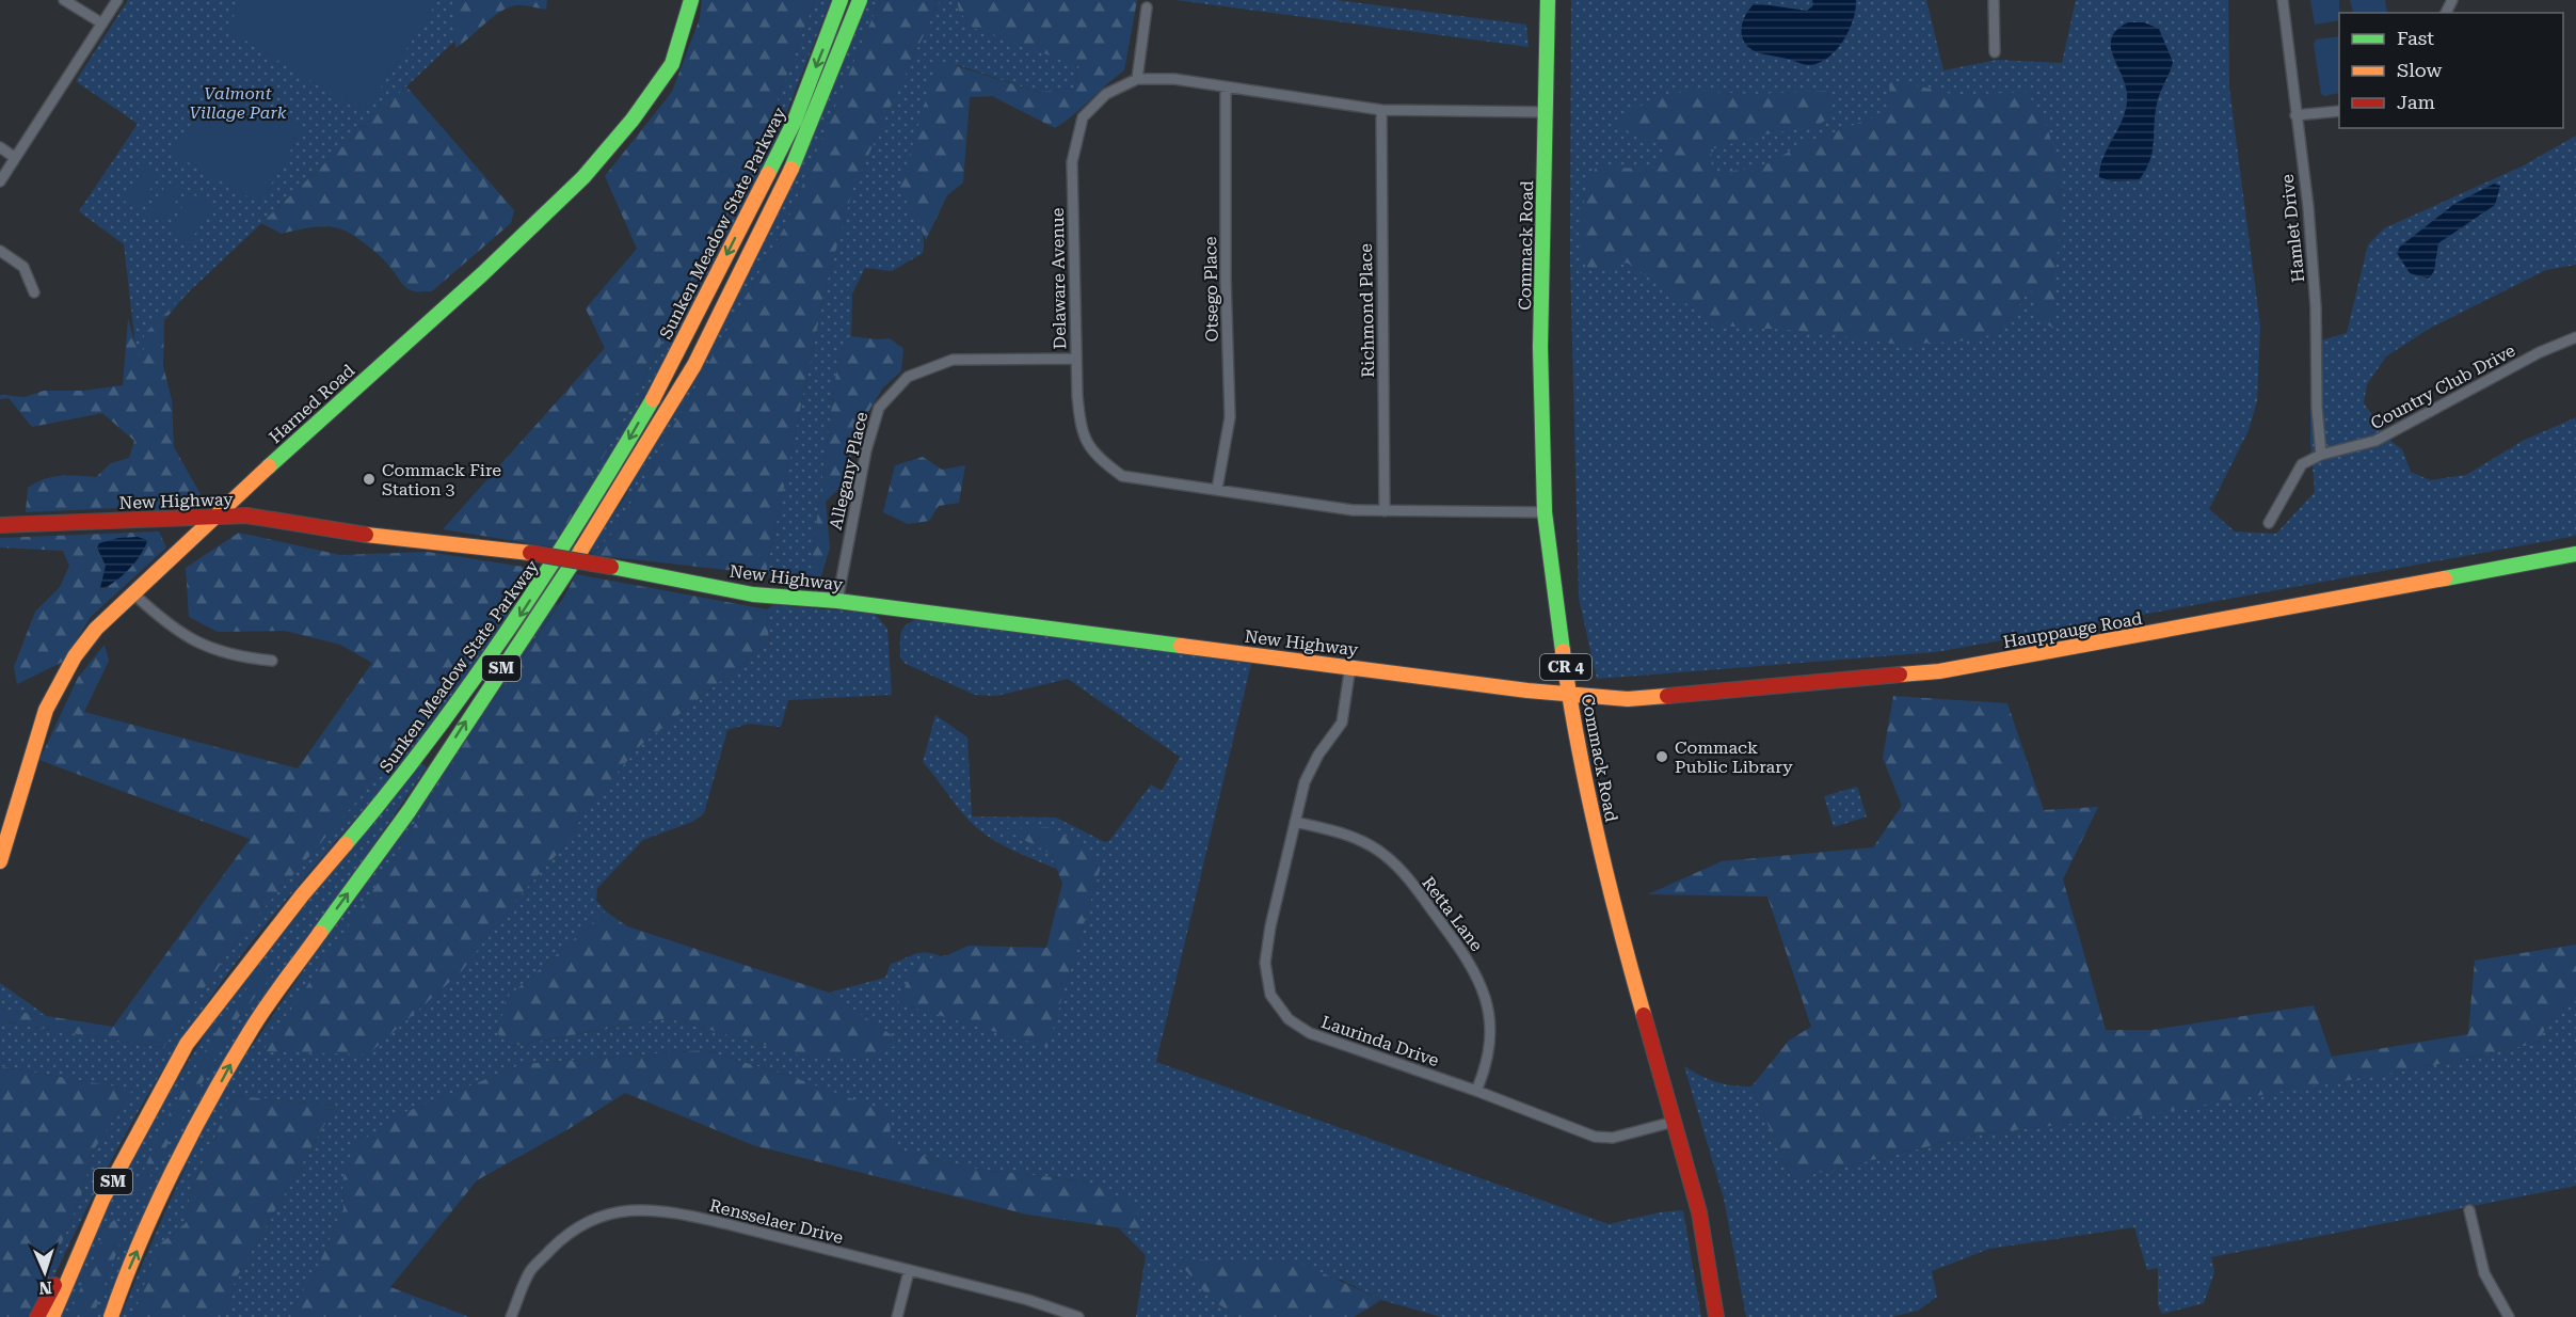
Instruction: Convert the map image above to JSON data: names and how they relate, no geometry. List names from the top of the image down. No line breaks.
{"streets":{"main road":["Sunken Meadow State Parkway","Commack Road","Harned Road","New Highway","Hauppauge Road","CR 4","SM"],"street":["Hamlet Drive","Delaware Avenue","Otsego Place","Richmond Place","Country Club Drive","Allegany Place","Retta Lane","Laurinda Drive","Rensselaer Drive"]},"crossings":[["Hamlet Drive","Country Club Drive"],["Commack Road","Delaware Avenue"],["Commack Road","New Highway"],["Commack Road","Hauppauge Road"],["Commack Road","Laurinda Drive"],["Delaware Avenue","Otsego Place"],["Delaware Avenue","Richmond Place"],["Delaware Avenue","Allegany Place"],["Harned Road","New Highway"],["Allegany Place","New Highway"],["New Highway","Hauppauge Road"],["New Highway","Laurinda Drive"],["Retta Lane","Laurinda Drive"]],"parks":["Valmont Village Park"],"places":["Commack Fire Station 3","Commack Public Library"],"legend":["Fast","Slow","Jam"],"north":"bottom"}
